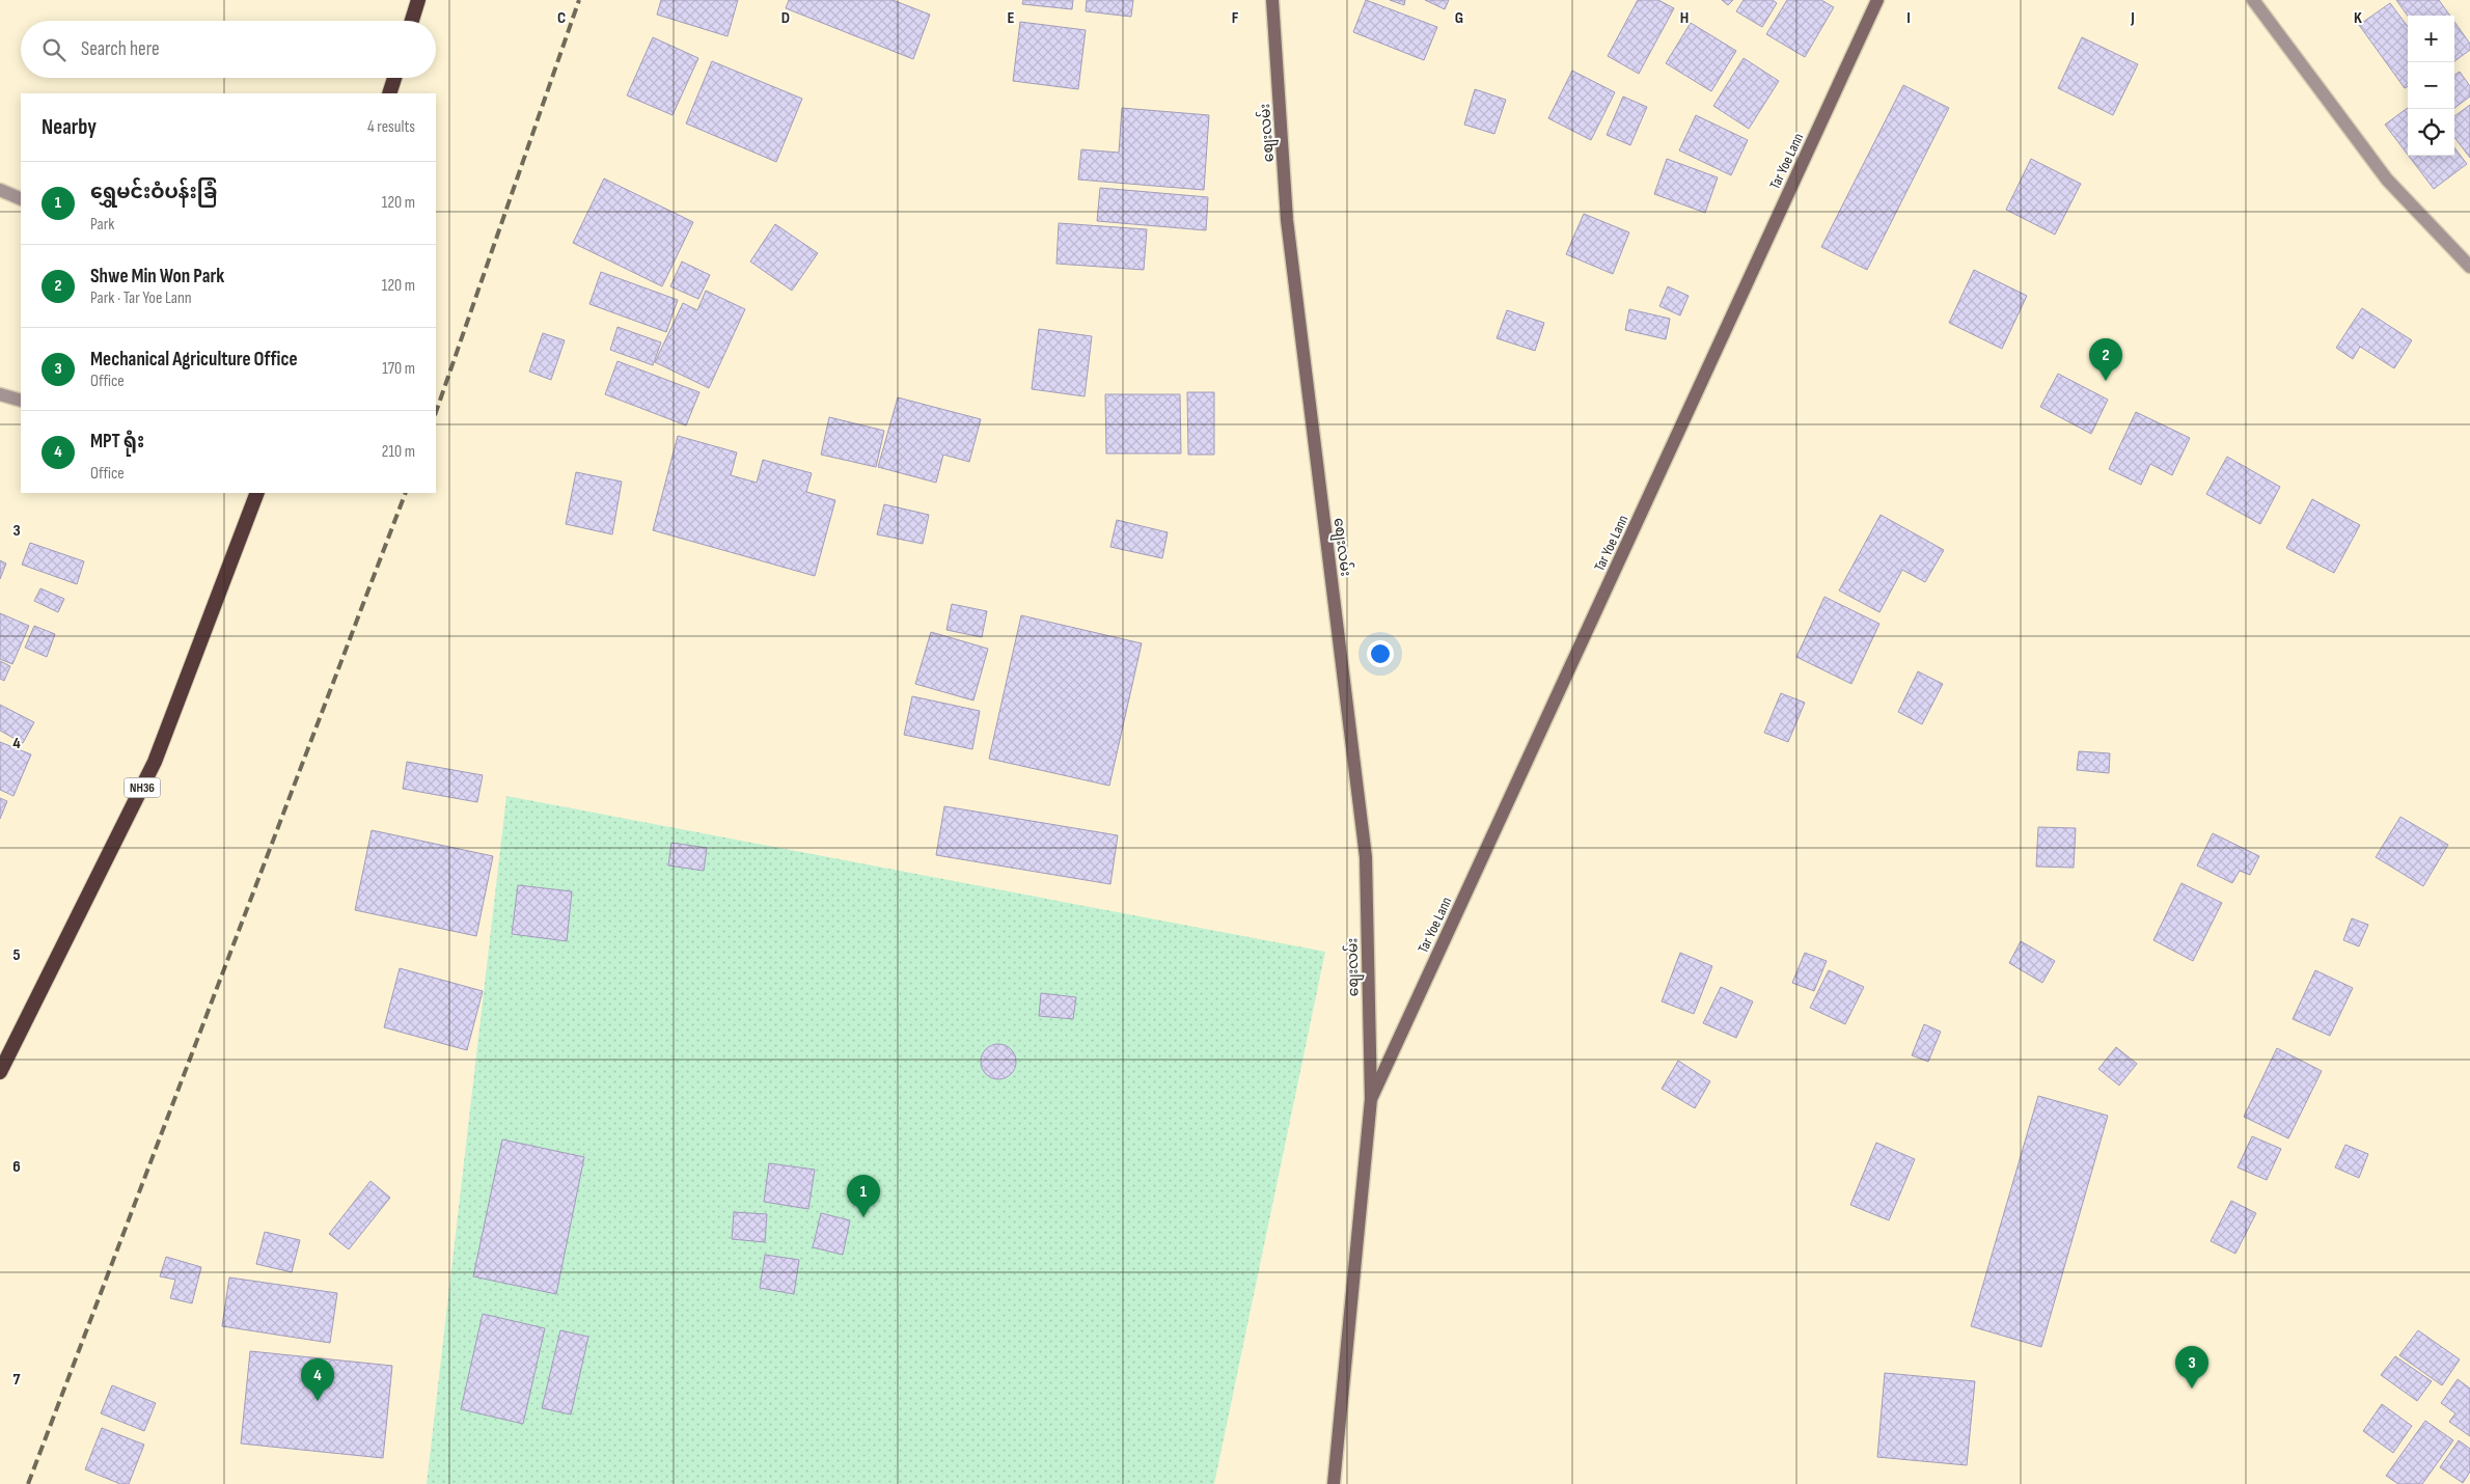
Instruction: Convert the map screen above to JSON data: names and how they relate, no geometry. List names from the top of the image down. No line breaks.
{"streets":{"highway":["NH36"],"main road":["စျေးလမ်း","Tar Yoe Lann"]},"crossings":[["စျေးလမ်း","Tar Yoe Lann"]],"page":{"map_buttons":["+","−"],"search":"Search here","heading":["Nearby","4 results"],"list":[{"mark":"1","name":"ရွှေမင်းဝံပန်းခြံ","note":"Park","value":"120 m"},{"mark":"2","name":"Shwe Min Won Park","note":"Park · Tar Yoe Lann","value":"120 m"},{"mark":"3","name":"Mechanical Agriculture Office","note":"Office","value":"170 m"},{"mark":"4","name":"MPT ရုံး","note":"Office","value":"210 m"}],"pins":["2","1","3","4"]},"grid":{"columns":["C","D","E","F","G","H","I","J","K"],"rows":["3","4","5","6","7"]}}
